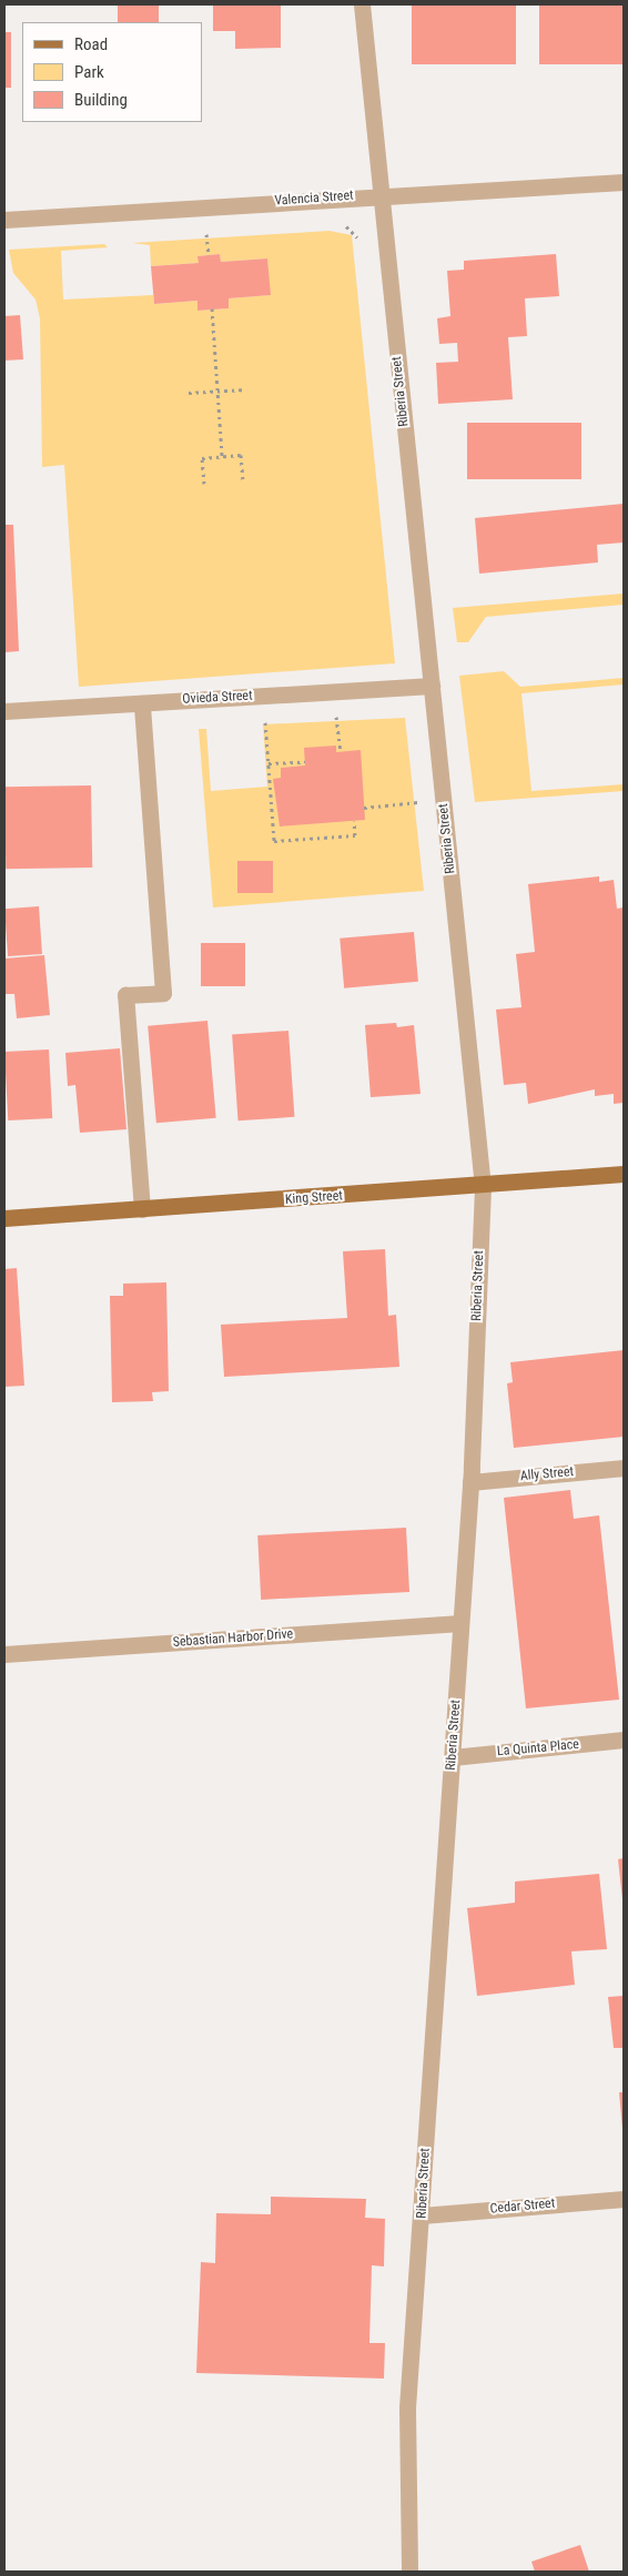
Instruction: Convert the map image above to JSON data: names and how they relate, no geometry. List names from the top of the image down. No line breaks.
{"streets":{"main road":["King Street"],"street":["Valencia Street","Riberia Street","Ovieda Street","Ally Street","Sebastian Harbor Drive","La Quinta Place","Cedar Street"]},"crossings":[["Valencia Street","Riberia Street"],["Riberia Street","Ovieda Street"],["Riberia Street","King Street"],["Riberia Street","Ally Street"],["Riberia Street","Sebastian Harbor Drive"],["Riberia Street","La Quinta Place"],["Riberia Street","Cedar Street"]],"legend":["Road","Park","Building"]}
